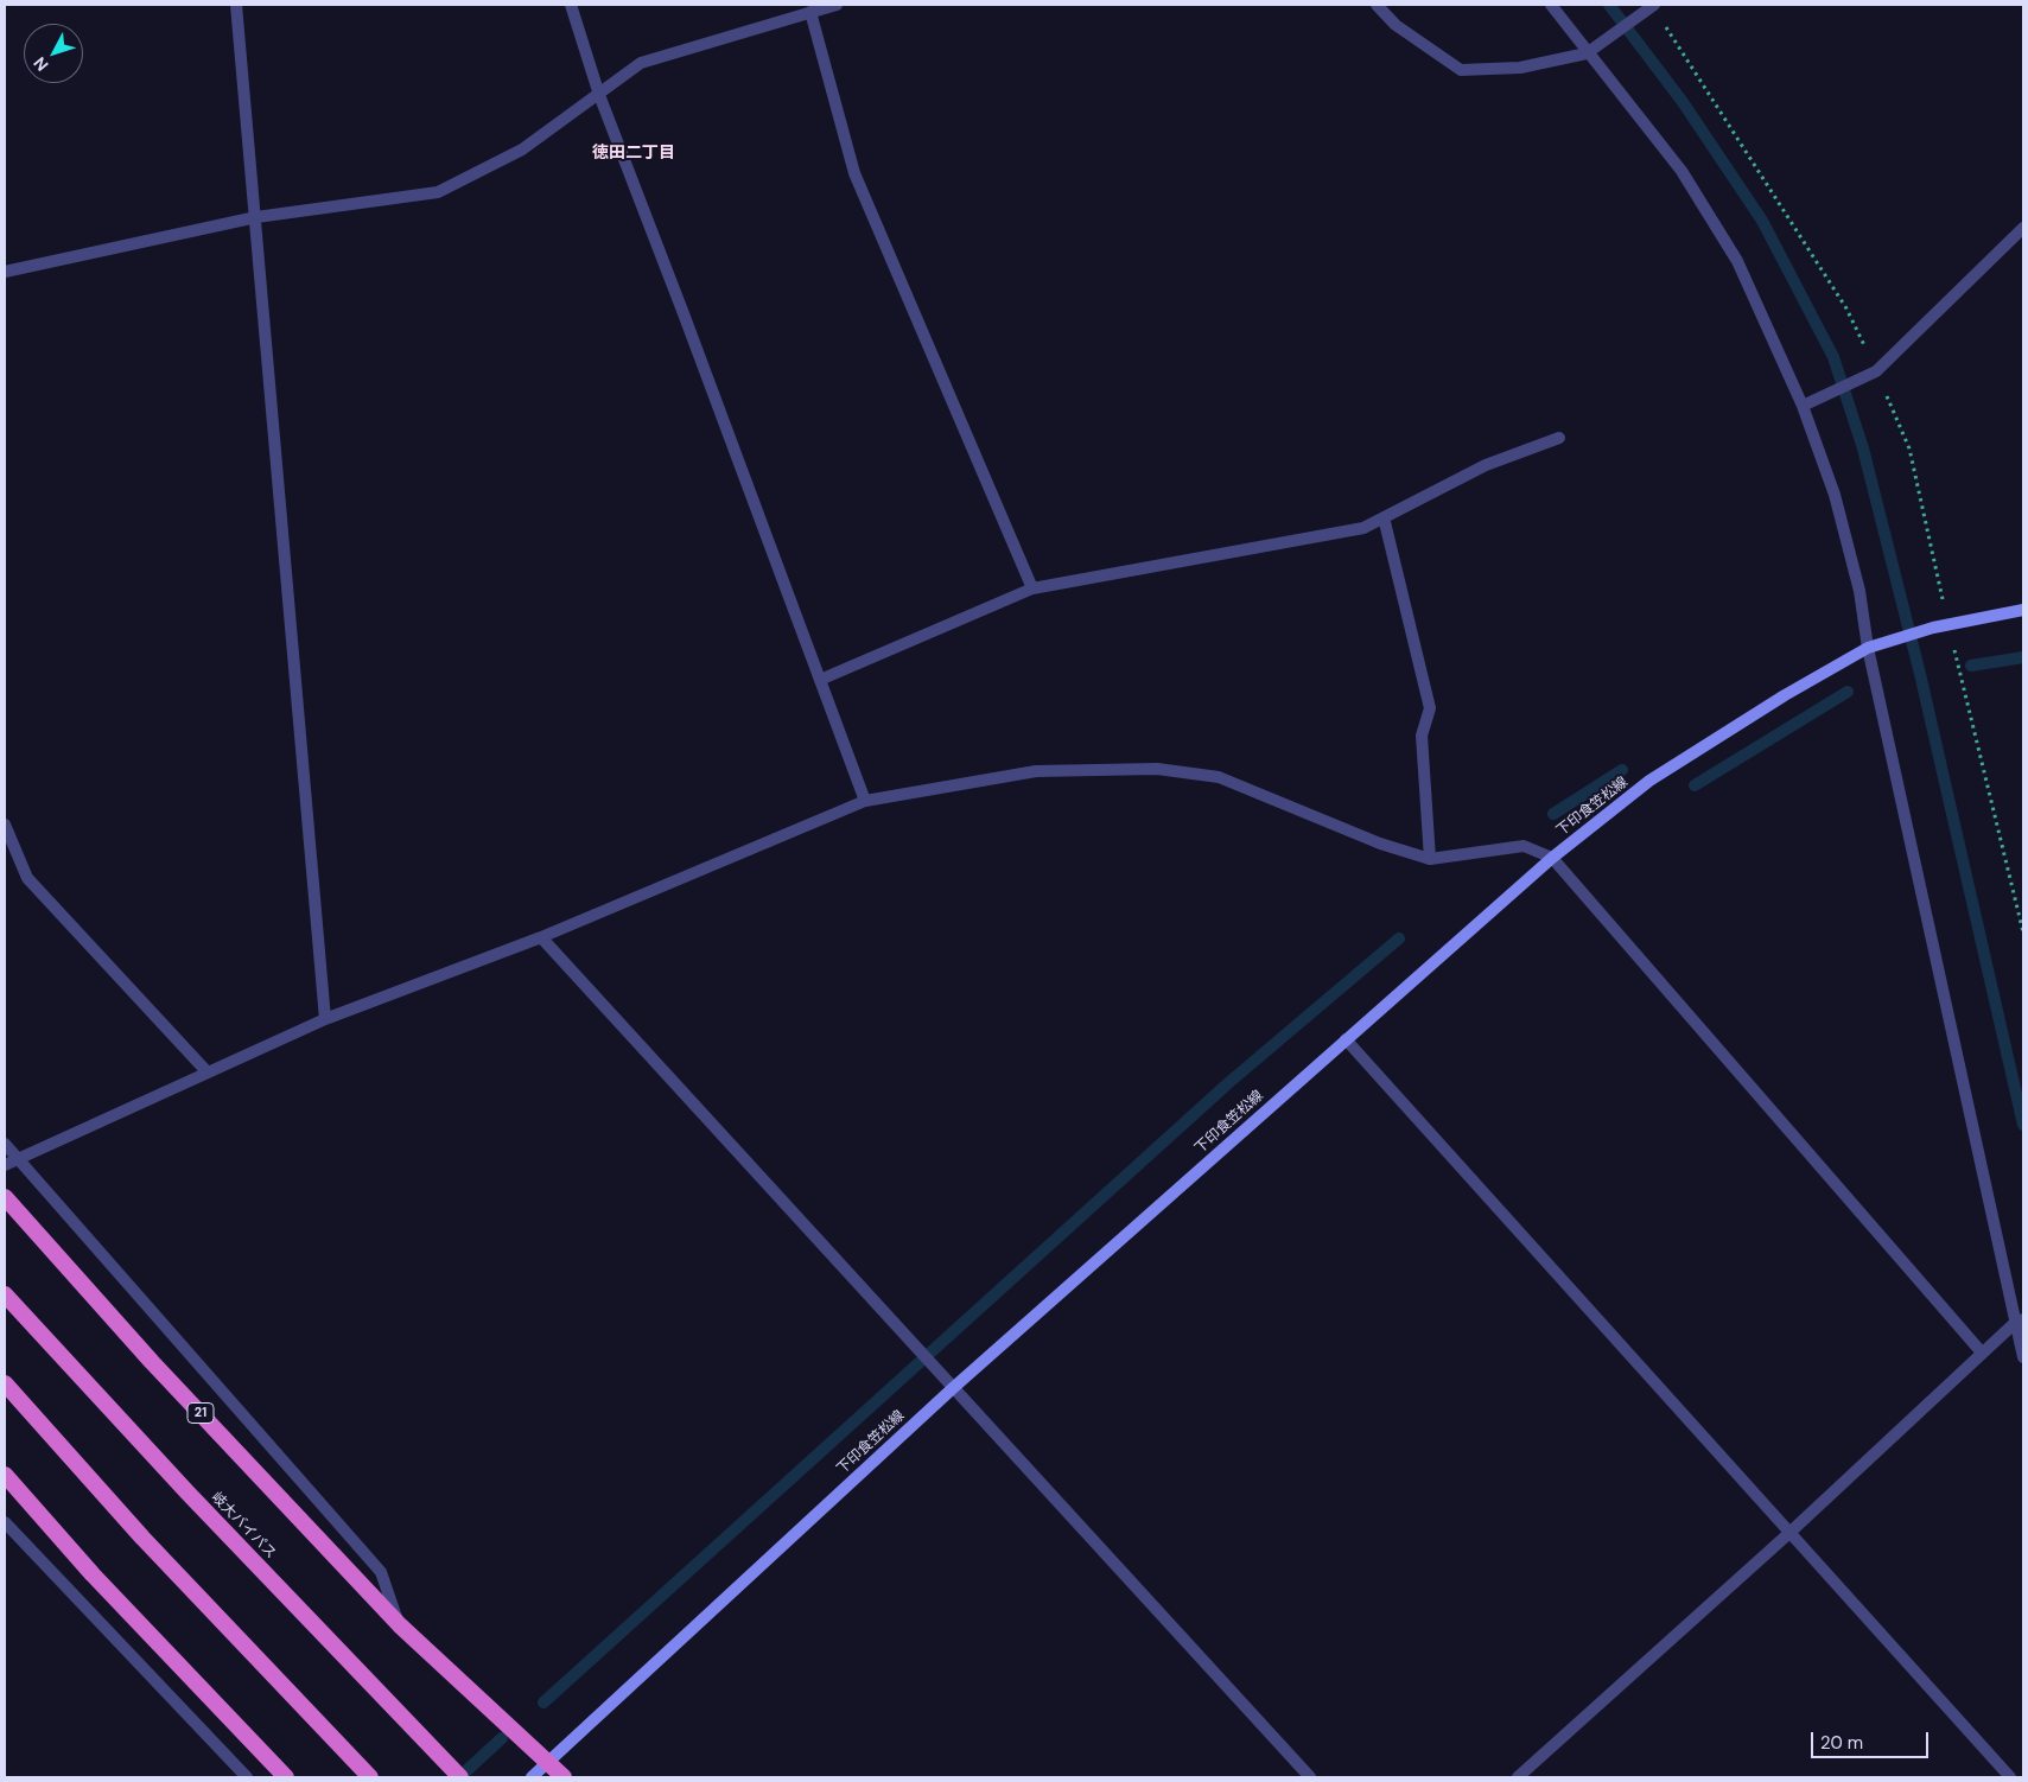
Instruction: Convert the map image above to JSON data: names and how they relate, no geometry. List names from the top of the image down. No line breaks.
{"streets":{"highway":["21","岐大バイパス"],"main road":["下印食笠松線"]},"crossings":[["下印食笠松線","21"]],"districts":["徳田二丁目"],"scale_bar":"20 m","north":"bottom left"}
